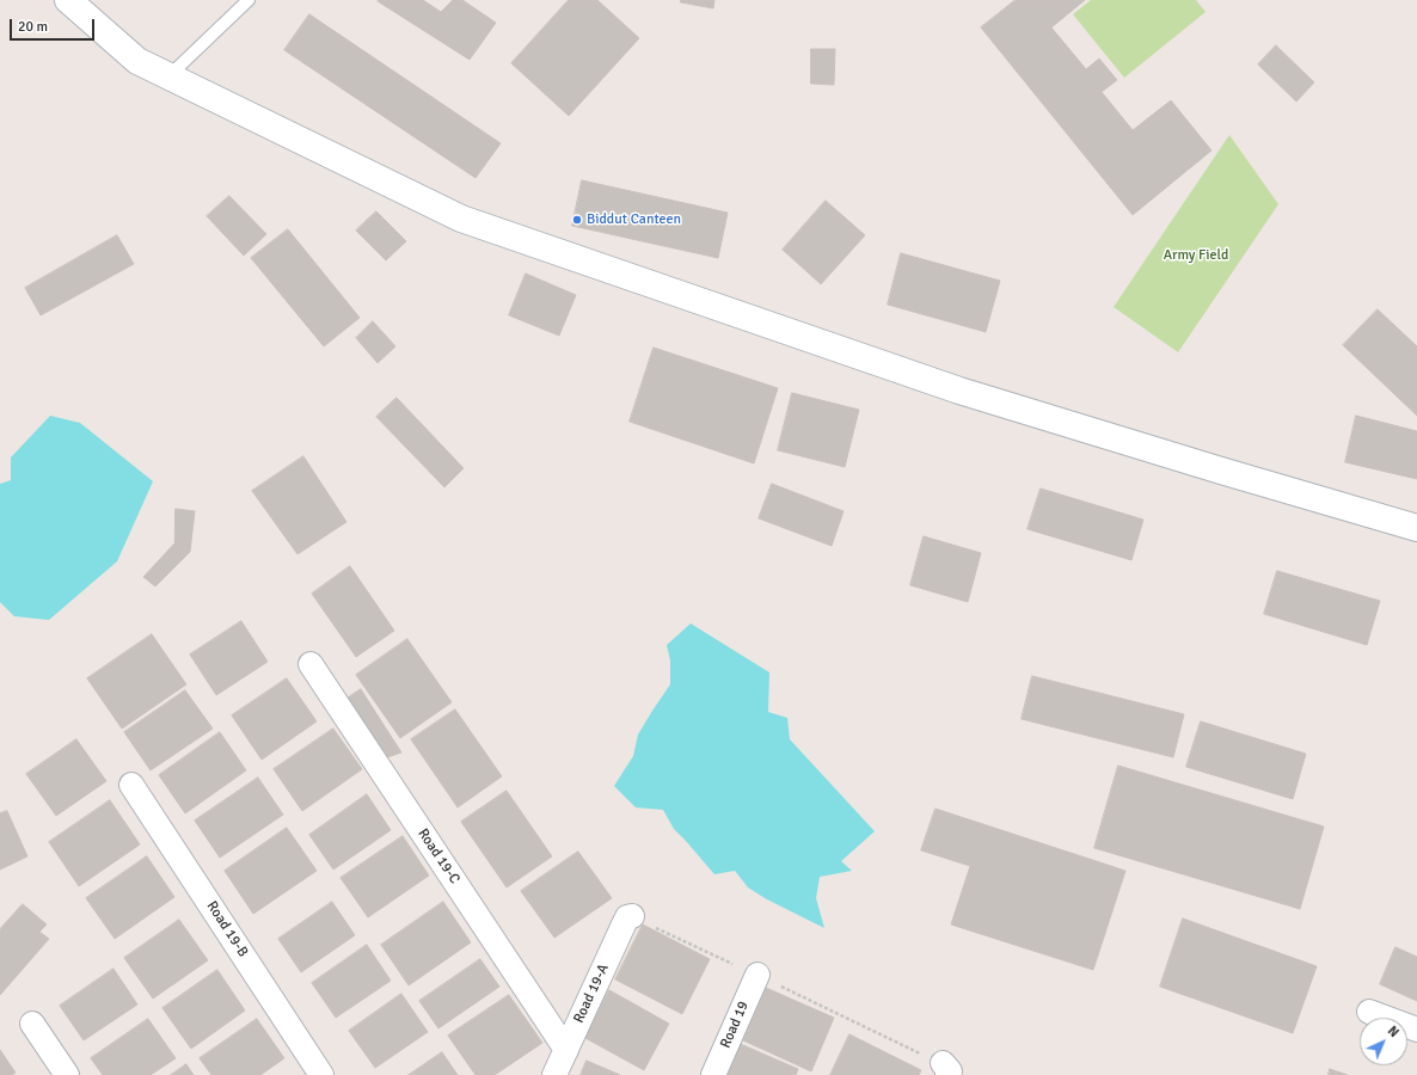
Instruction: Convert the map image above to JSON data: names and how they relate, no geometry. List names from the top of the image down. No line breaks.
{"streets":{"street":["Road 19-C","Road 19-B","Road 19-A","Road 19"]},"crossings":[["Road 19-C","Road 19-A"]],"parks":["Army Field"],"places":["Biddut Canteen"],"scale_bar":"20 m","north":"top right"}
